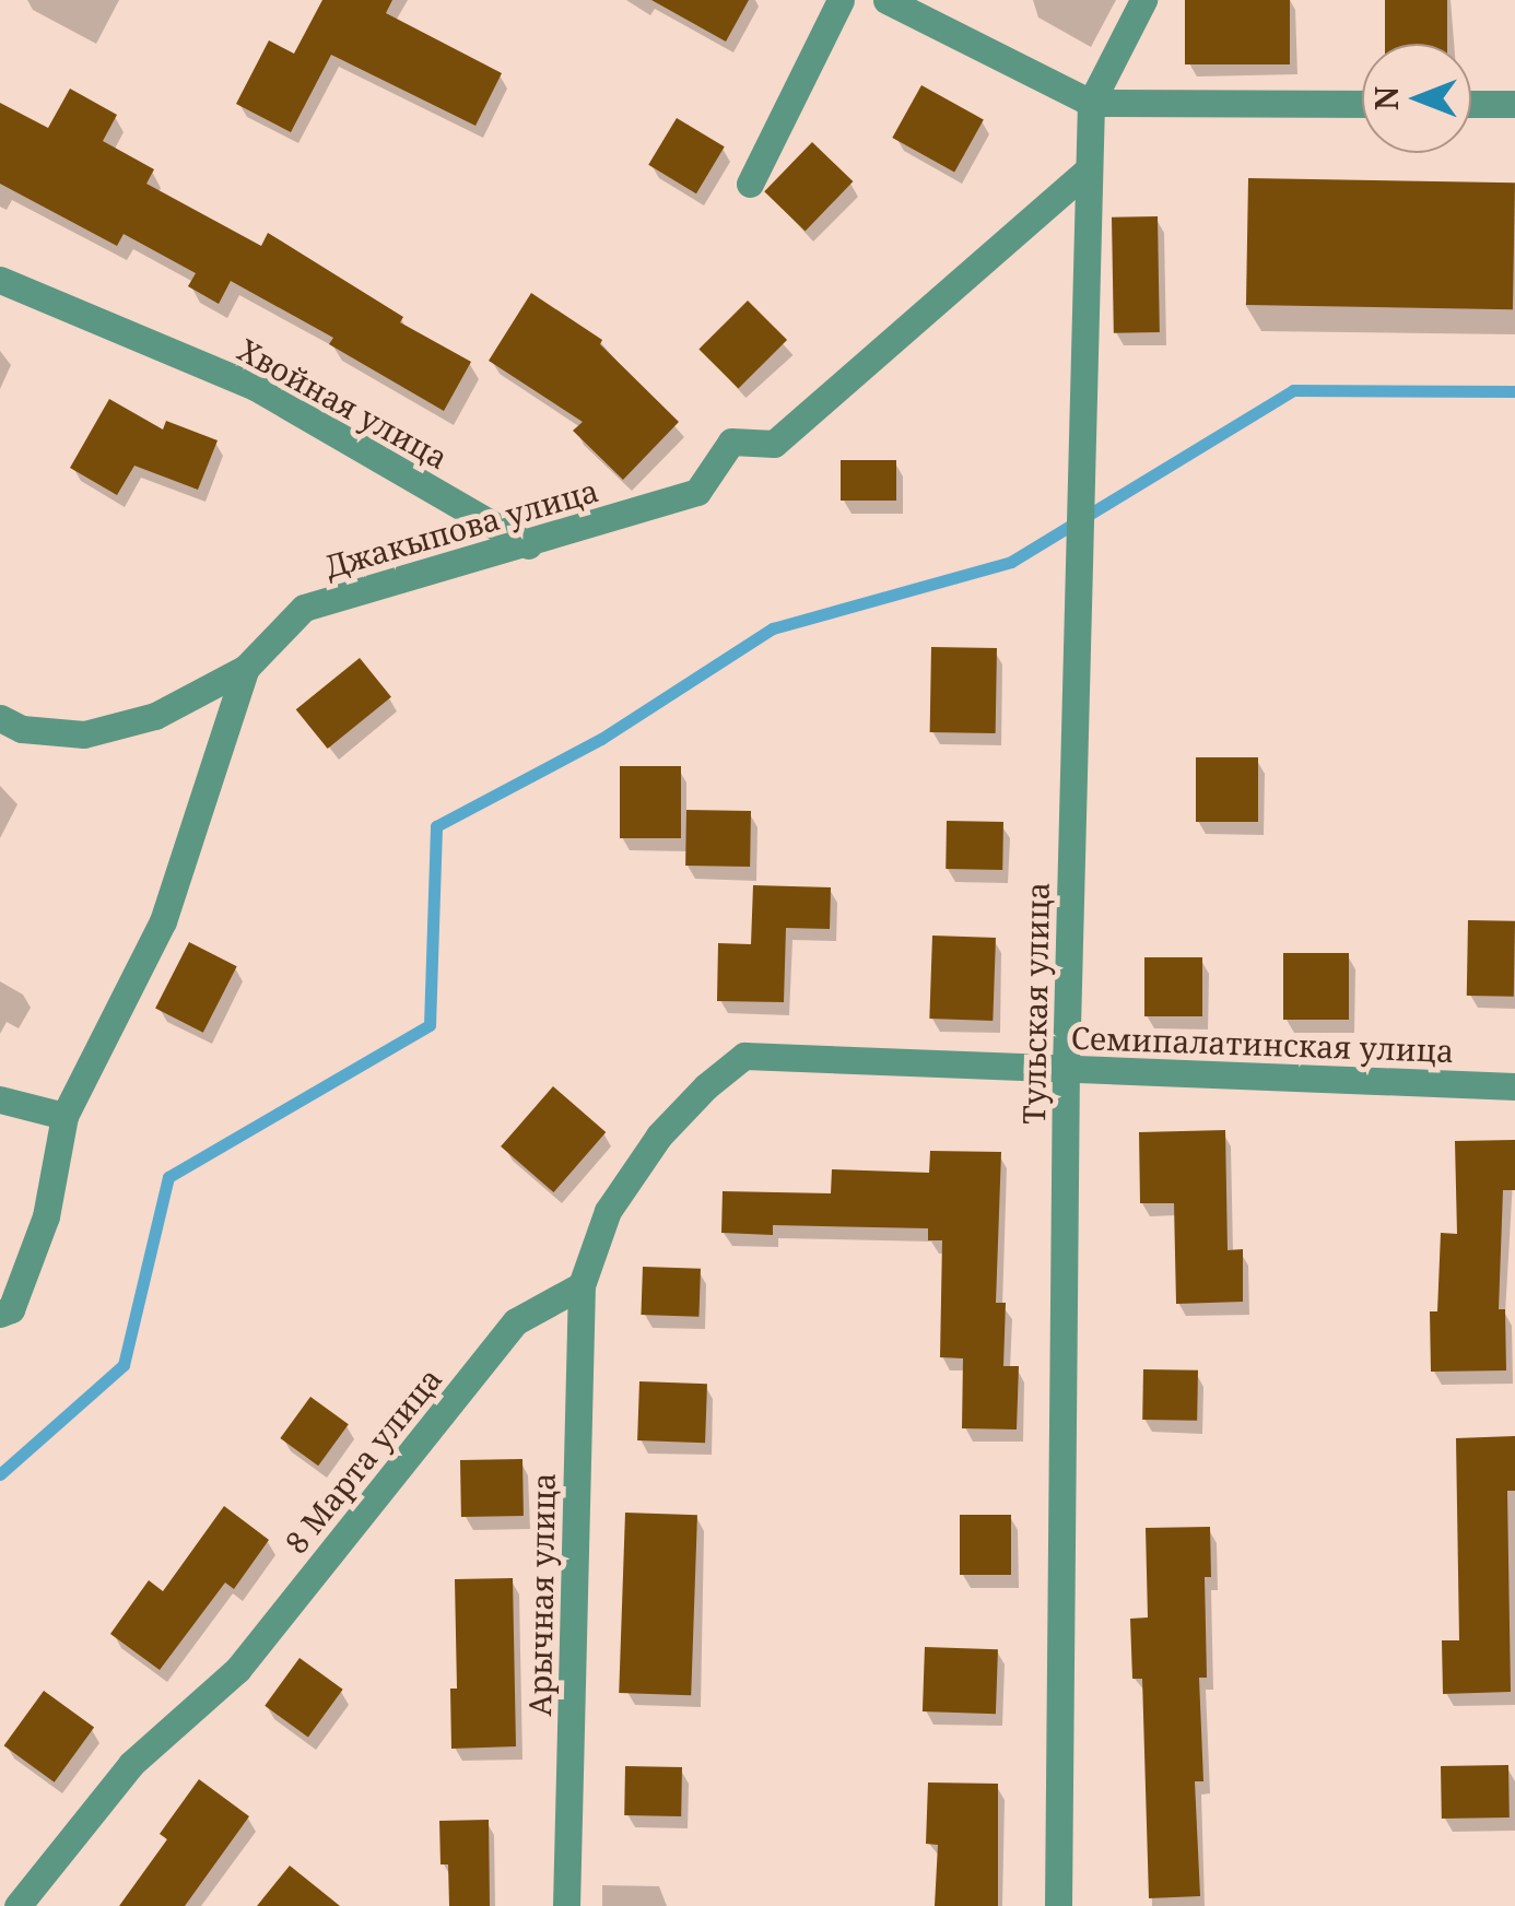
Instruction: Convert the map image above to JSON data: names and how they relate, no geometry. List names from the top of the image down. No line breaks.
{"streets":{"street":["Хвойная улица","Джакыпова улица","Тульская улица","Семипалатинская улица","8 Марта улица","Арычная улица"]},"crossings":[["Хвойная улица","Джакыпова улица"],["Джакыпова улица","Тульская улица"],["Тульская улица","Семипалатинская улица"],["Семипалатинская улица","8 Марта улица"],["Семипалатинская улица","Арычная улица"],["8 Марта улица","Арычная улица"]],"north":"left"}
